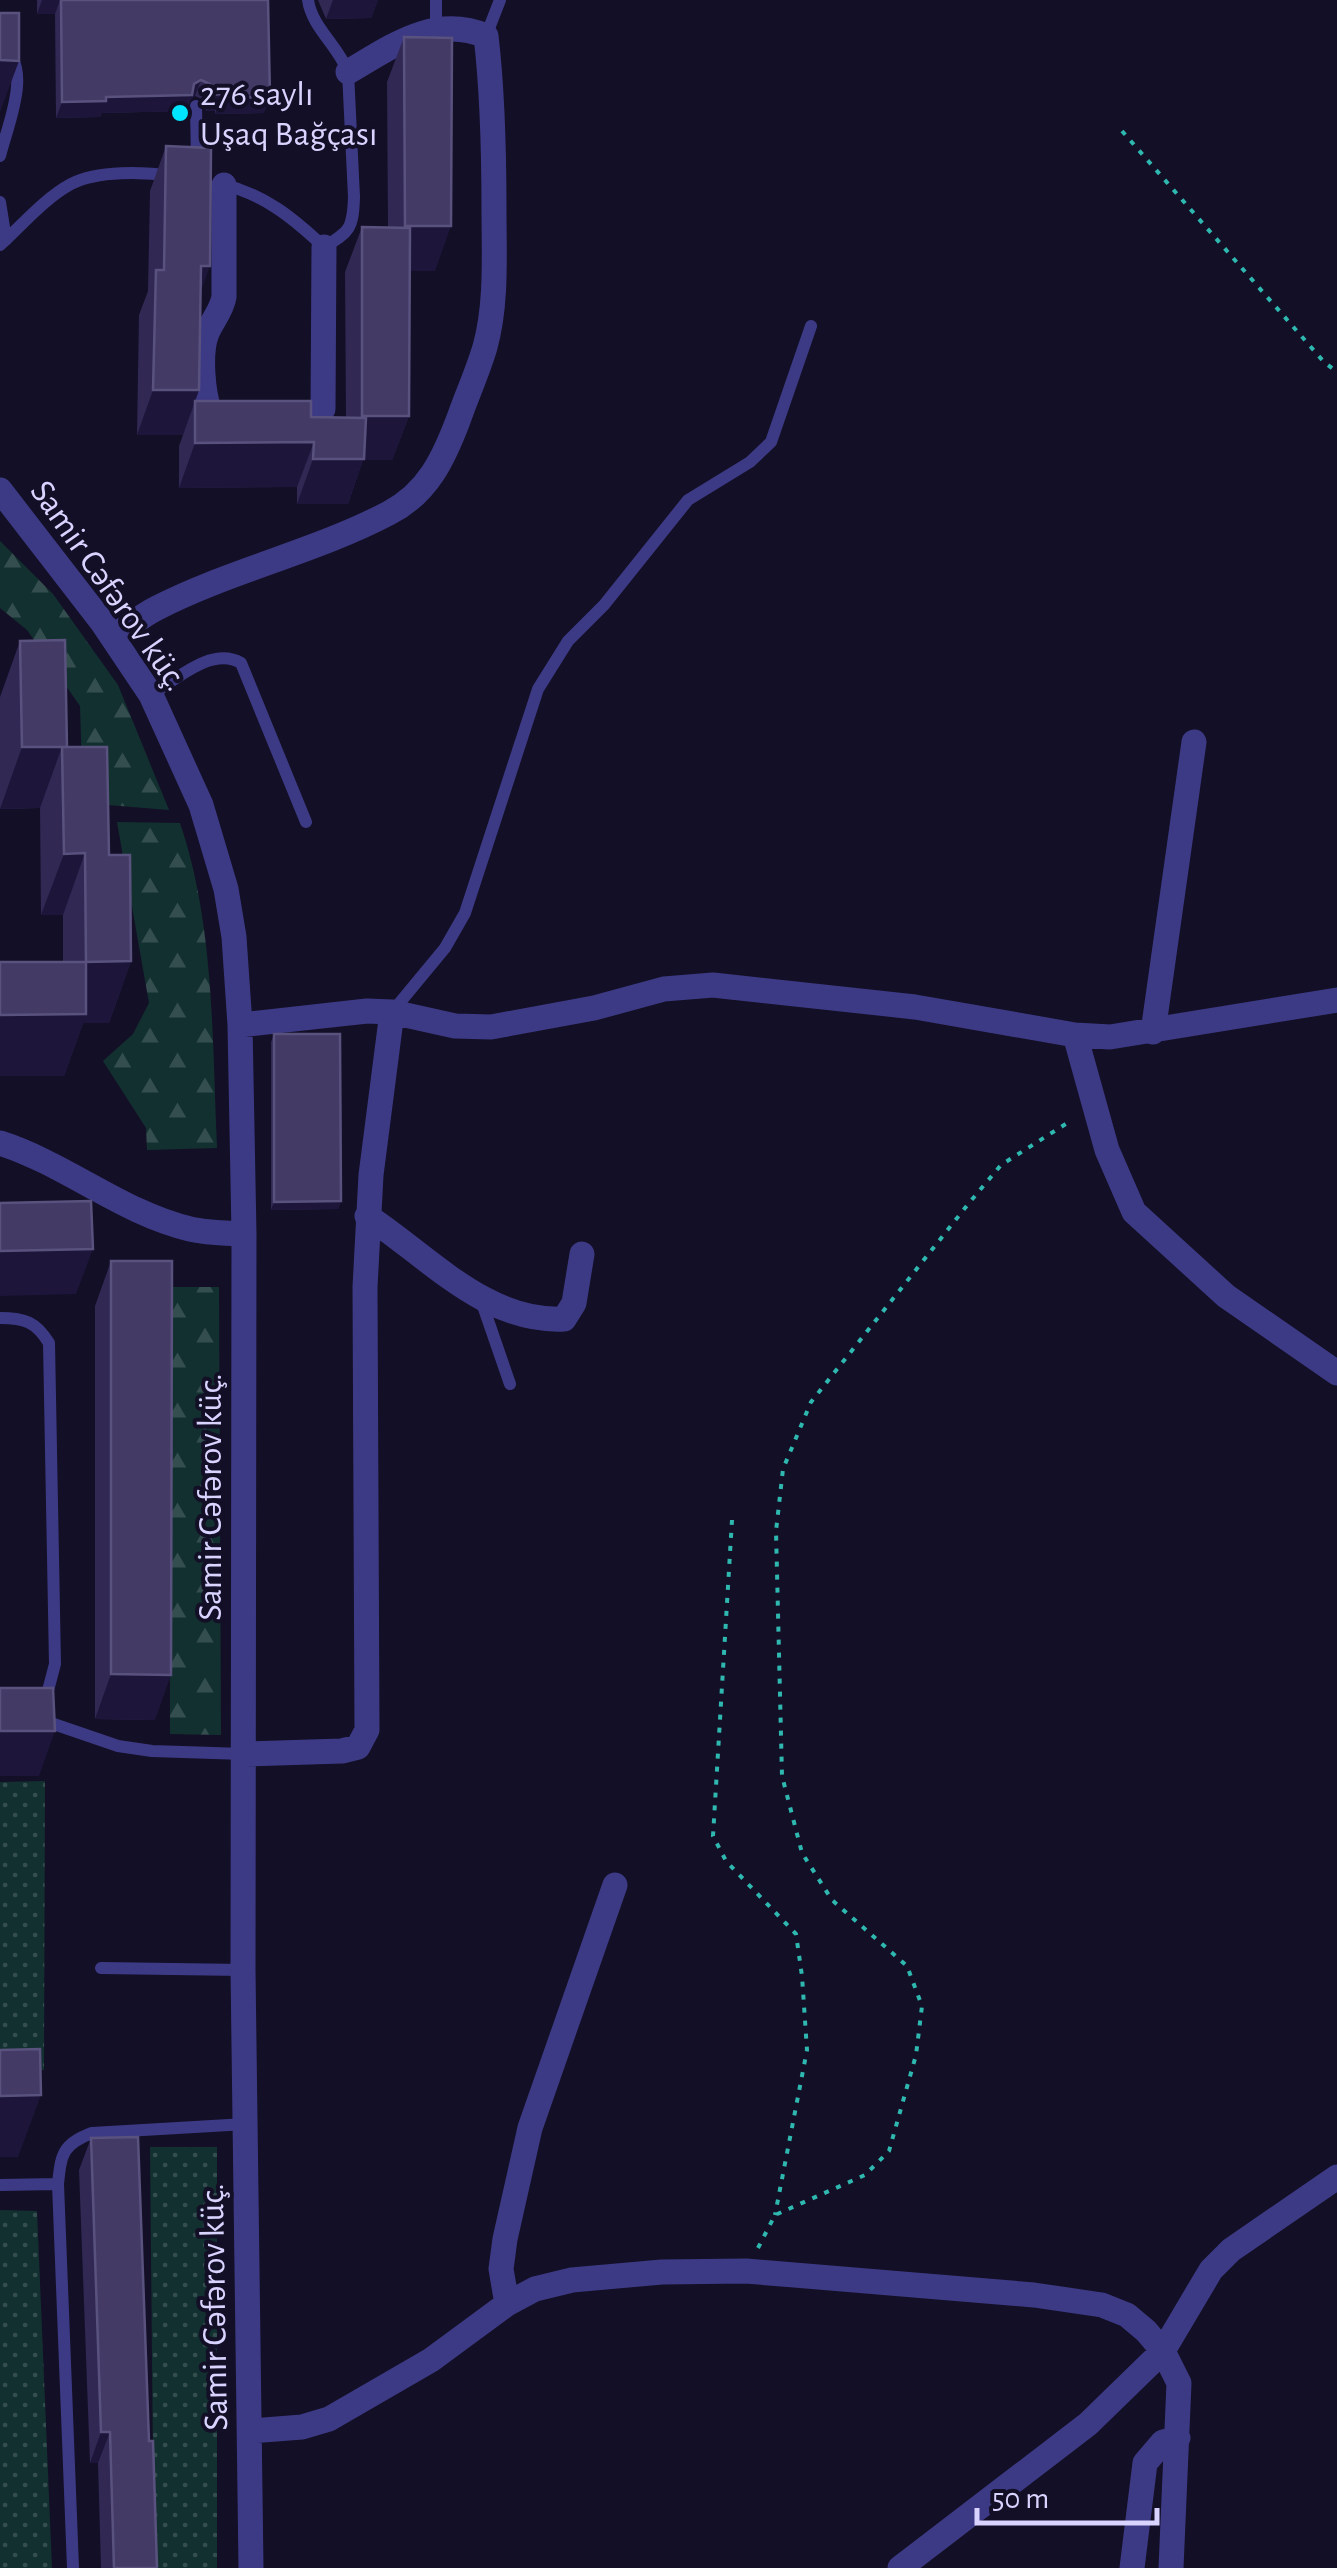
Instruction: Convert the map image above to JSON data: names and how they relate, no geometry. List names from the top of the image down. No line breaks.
{"streets":{"street":["Samir Cəfərov küç."]},"places":["276 saylı Uşaq Bağçası"],"scale_bar":"50 m"}
